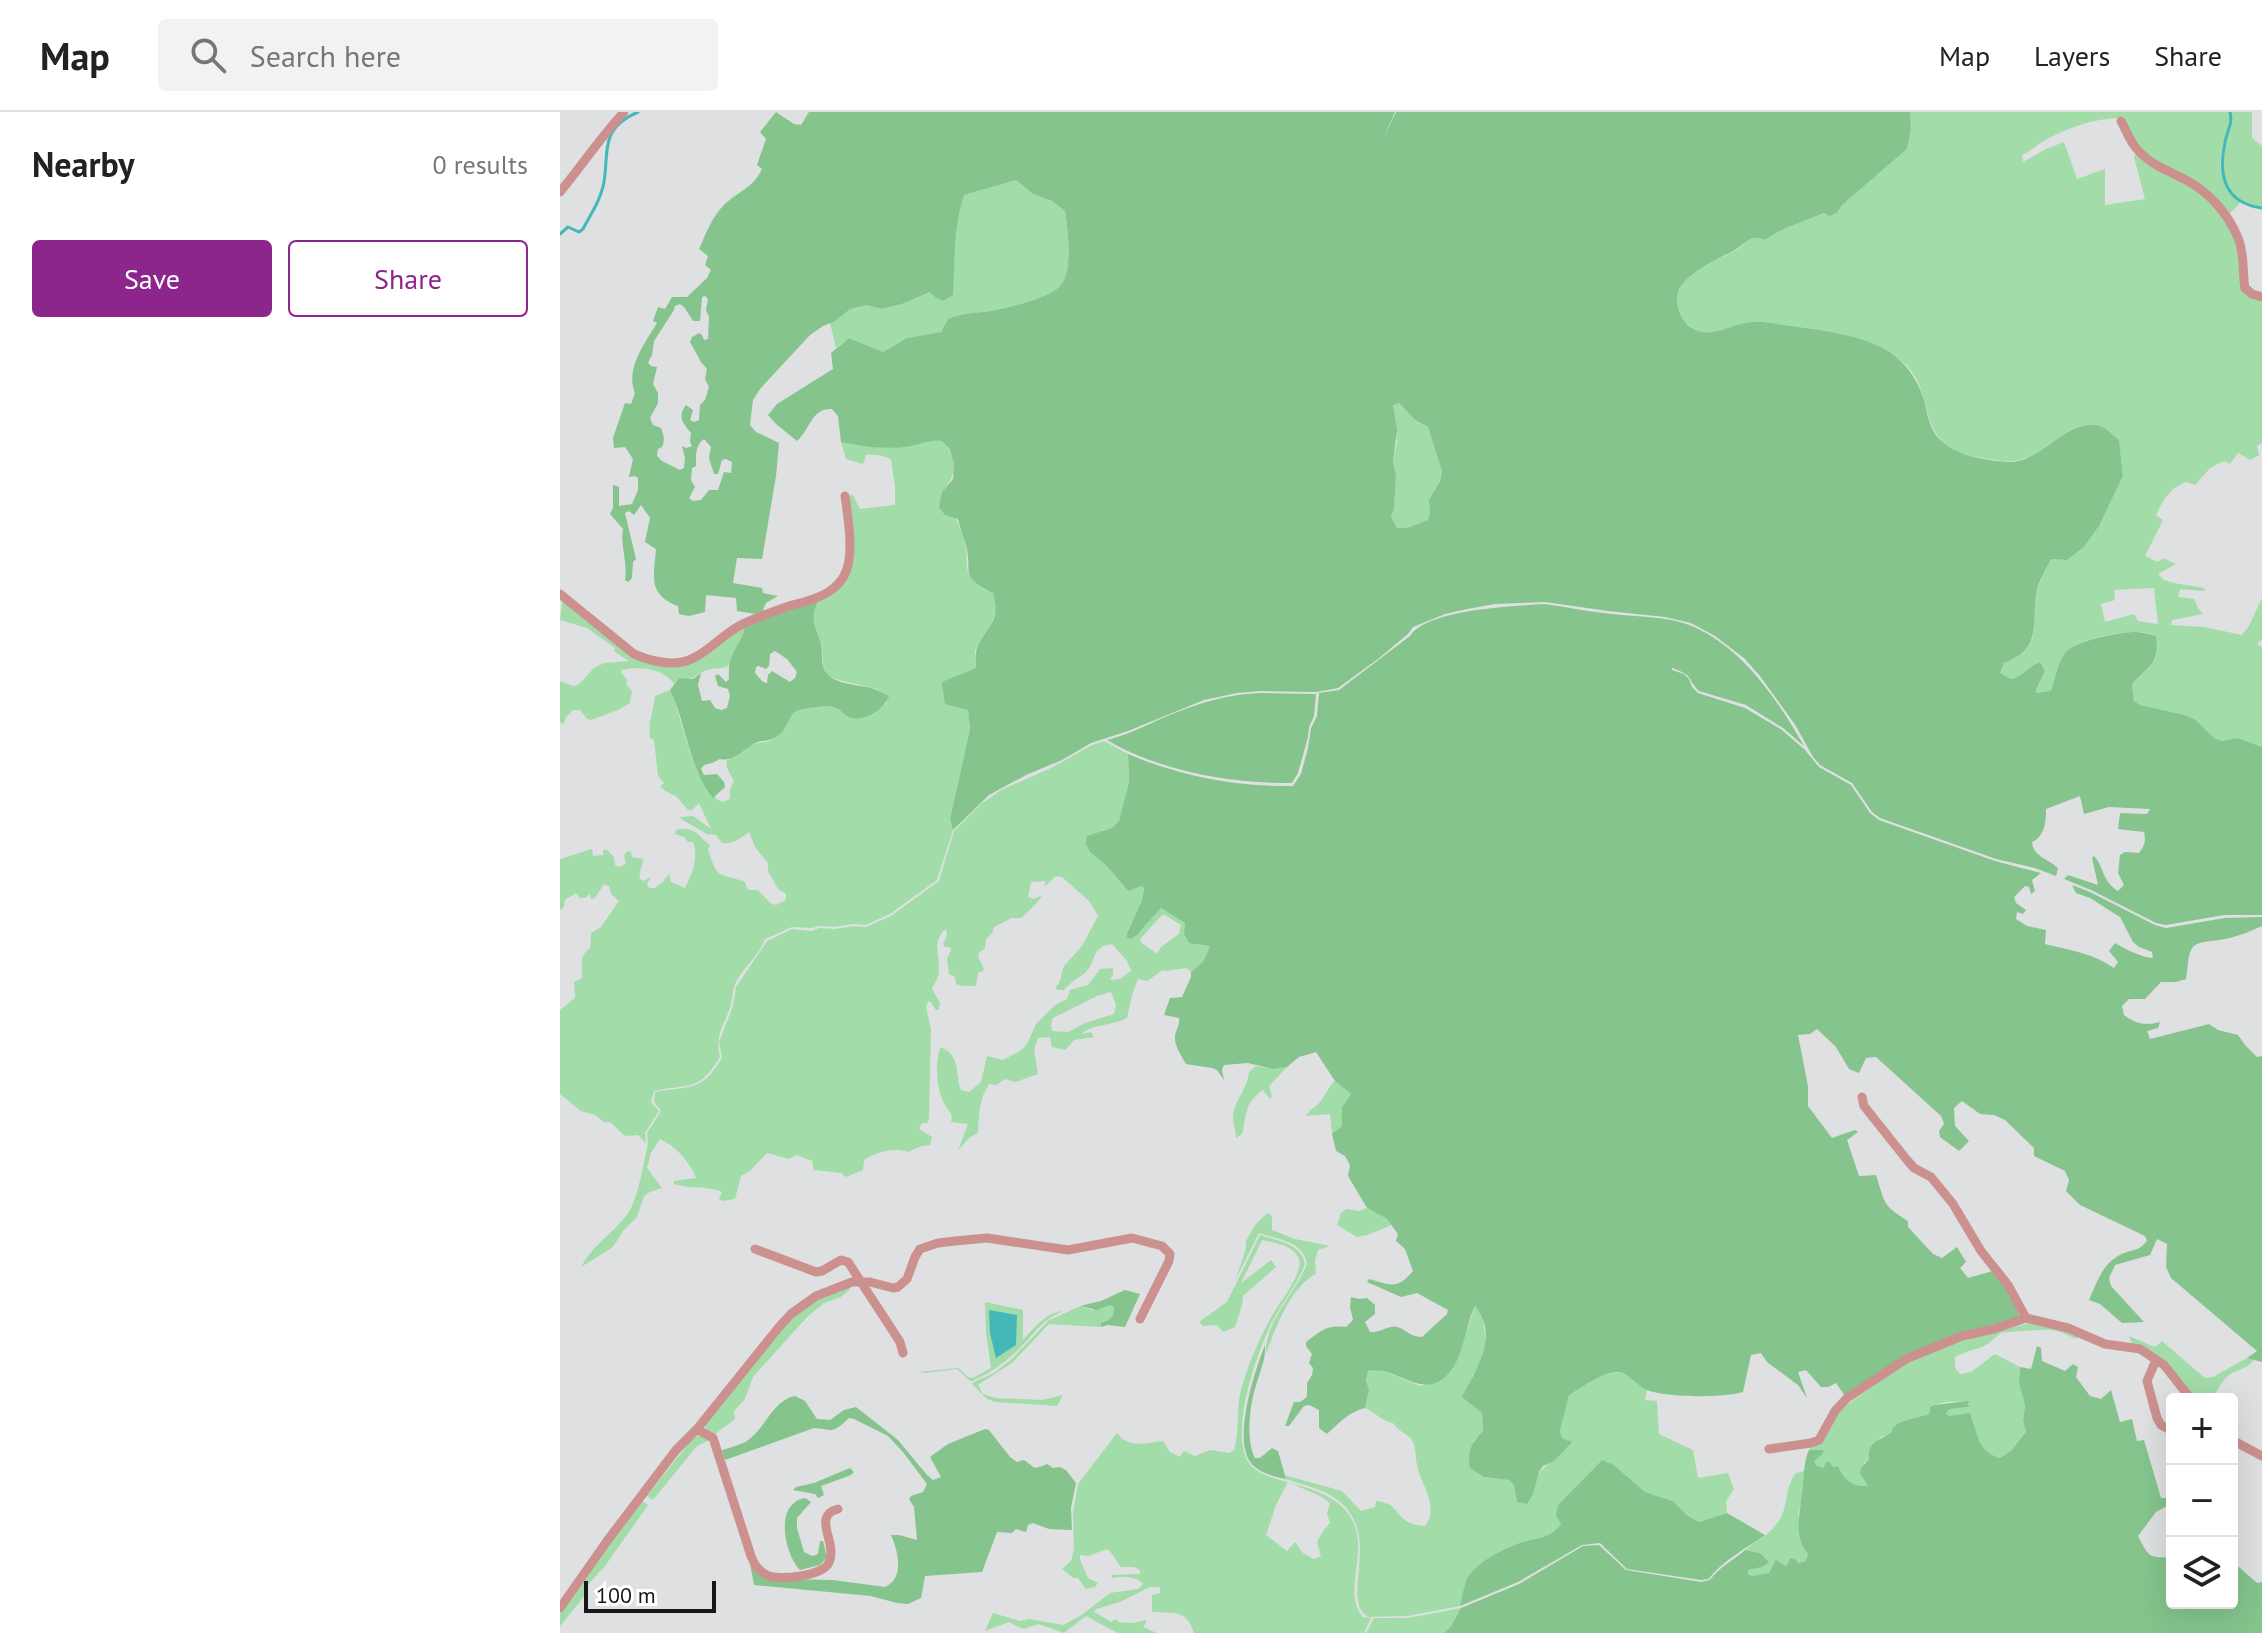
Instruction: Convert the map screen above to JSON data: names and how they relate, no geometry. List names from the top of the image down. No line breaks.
{"scale_bar":"100 m","page":{"header":"Map","search":"Search here","nav":["Map","Layers","Share"],"heading":["Nearby","0 results"],"buttons":["Save","Share"],"map_buttons":["+","−"],"scale":"100 m"}}
